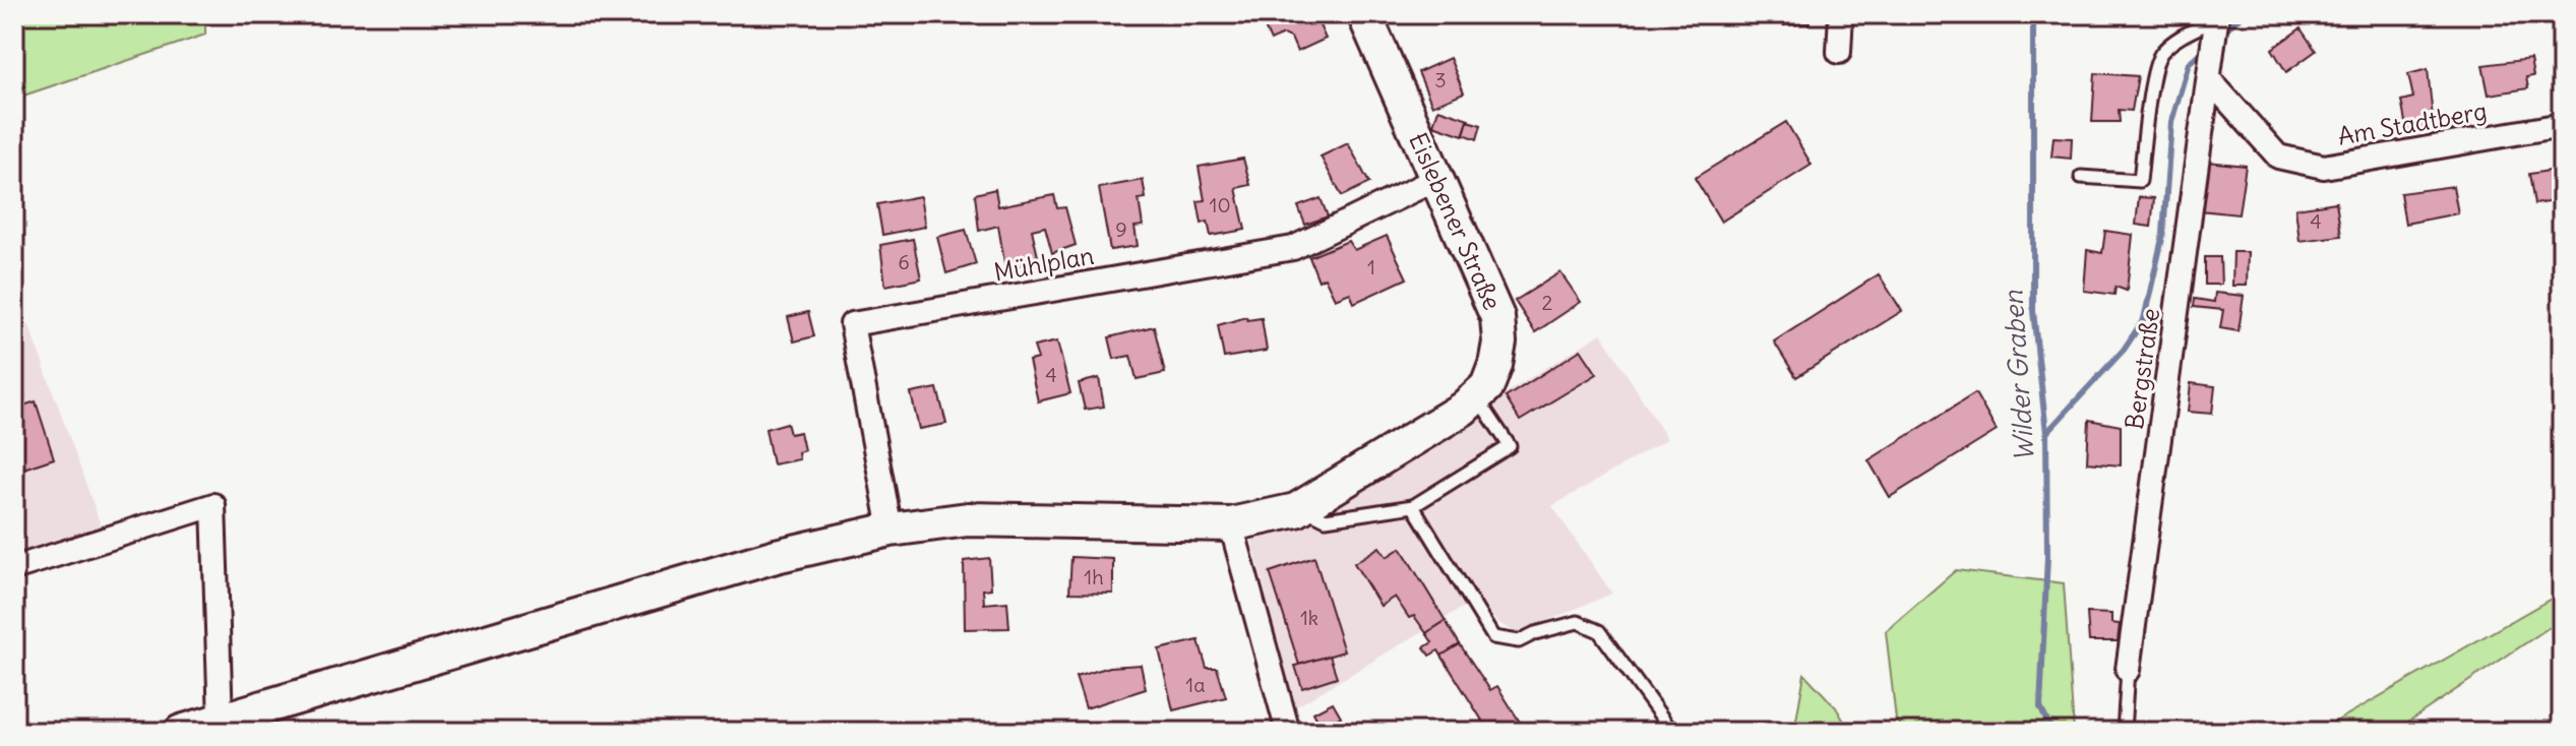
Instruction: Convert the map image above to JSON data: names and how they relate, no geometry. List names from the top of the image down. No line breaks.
{"streets":{"main road":["Eislebener Straße"],"street":["Am Stadtberg","Mühlplan","Bergstraße"]},"crossings":[["Am Stadtberg","Bergstraße"],["Eislebener Straße","Mühlplan"]],"water":["Wilder Graben"],"house_numbers":["3","10","4","9","6","1","2","4","1h","1k","1a"]}
